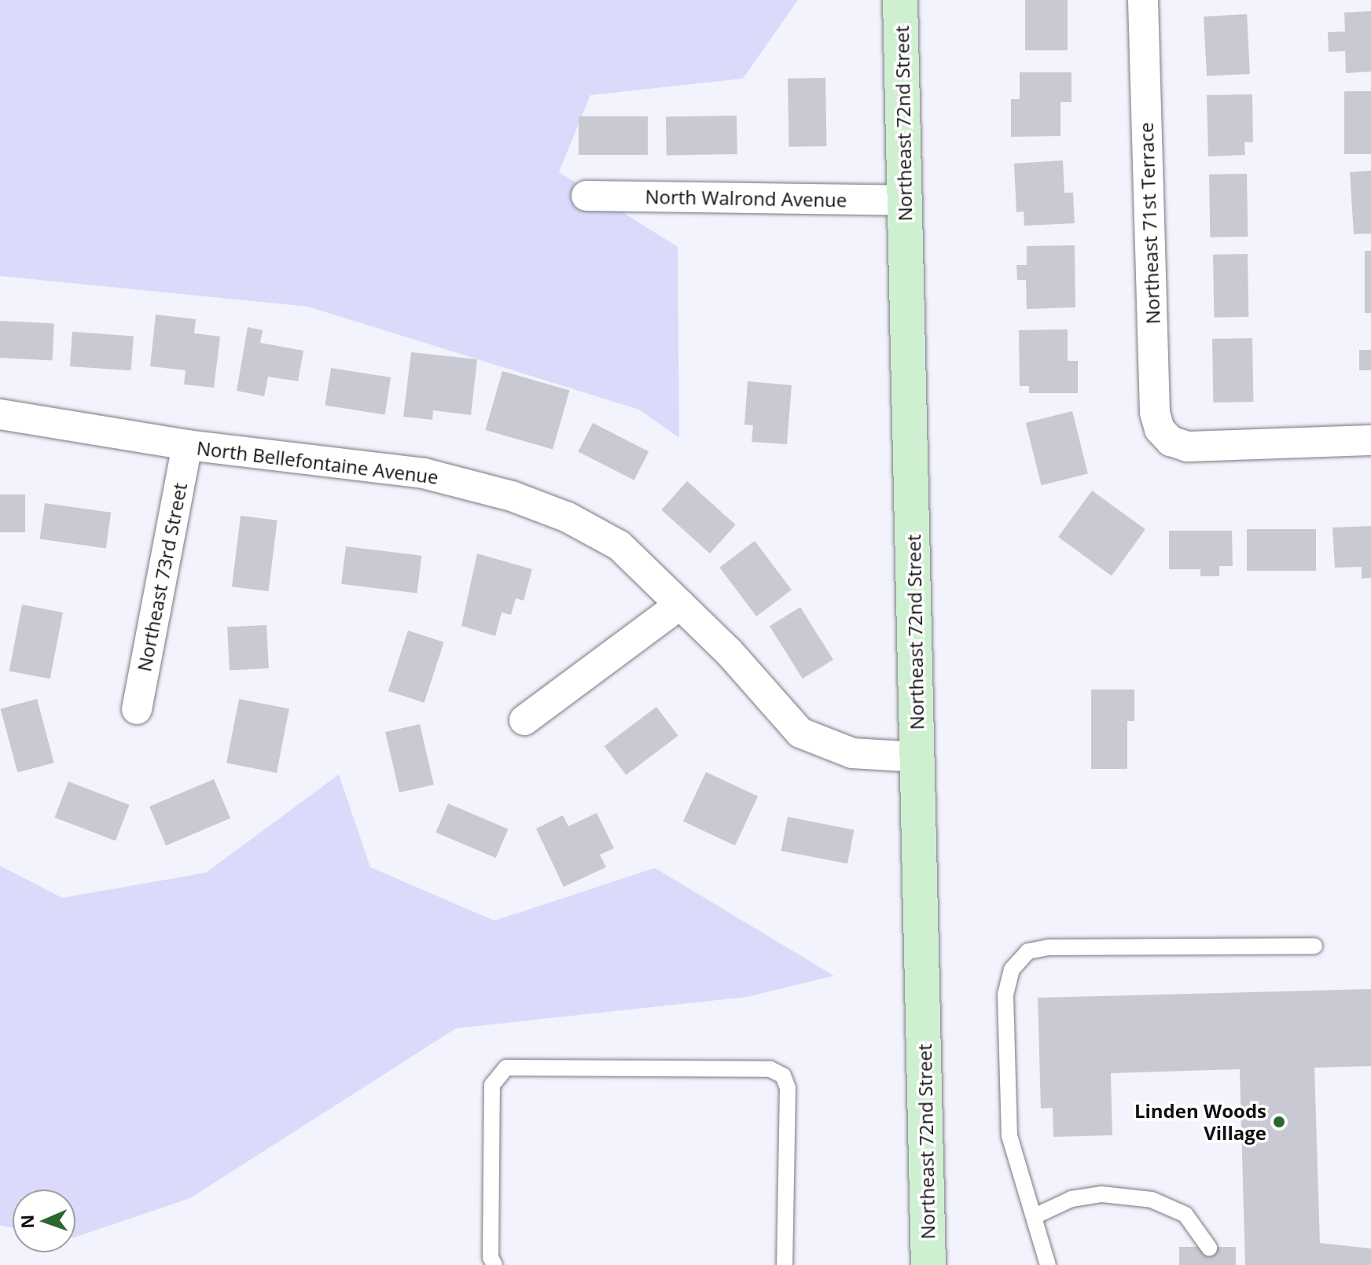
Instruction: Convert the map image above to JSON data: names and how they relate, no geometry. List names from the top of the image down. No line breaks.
{"streets":{"main road":["Northeast 72nd Street"],"street":["North Walrond Avenue","Northeast 71st Terrace","North Bellefontaine Avenue","Northeast 73rd Street"]},"crossings":[["Northeast 72nd Street","North Walrond Avenue"],["Northeast 72nd Street","North Bellefontaine Avenue"],["North Bellefontaine Avenue","Northeast 73rd Street"]],"places":["Linden Woods Village"],"north":"left"}
